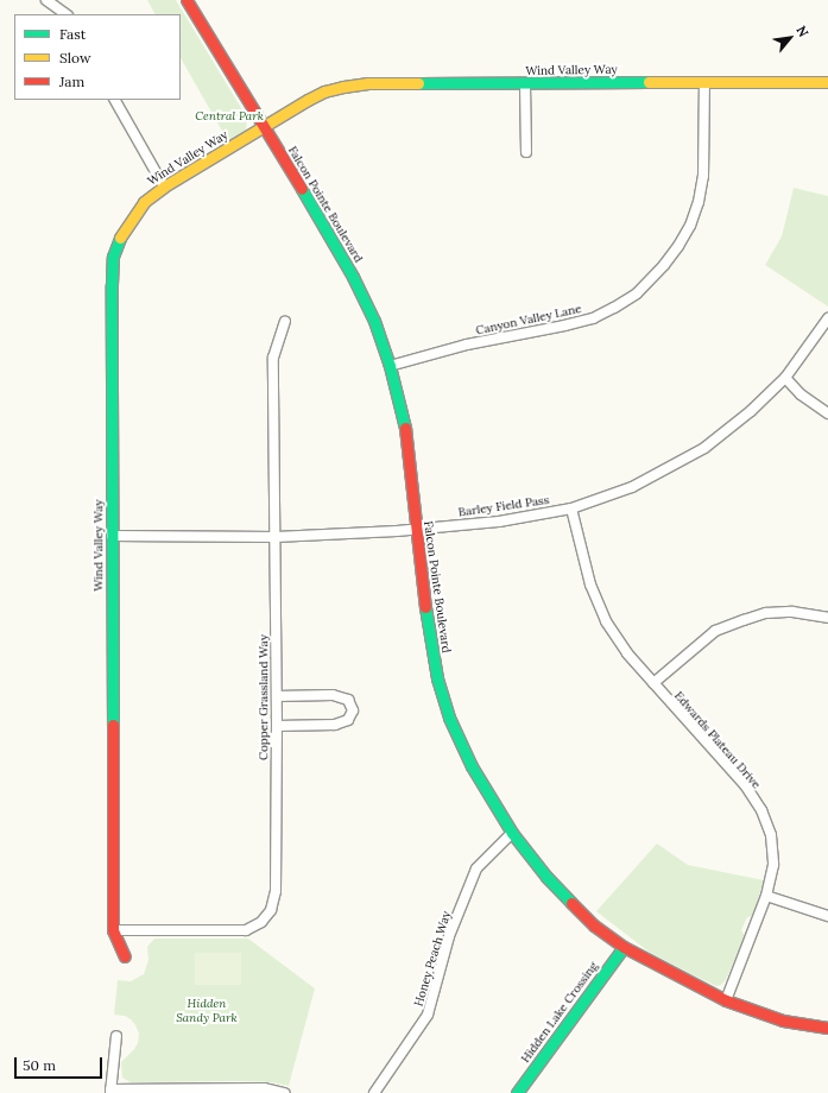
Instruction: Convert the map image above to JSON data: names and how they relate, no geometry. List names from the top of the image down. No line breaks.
{"streets":{"street":["Wind Valley Way","Falcon Pointe Boulevard","Canyon Valley Lane","Barley Field Pass","Copper Grassland Way","Edwards Plateau Drive","Honey Peach Way","Hidden Lake Crossing"]},"crossings":[["Wind Valley Way","Falcon Pointe Boulevard"],["Wind Valley Way","Canyon Valley Lane"],["Wind Valley Way","Barley Field Pass"],["Wind Valley Way","Copper Grassland Way"],["Falcon Pointe Boulevard","Canyon Valley Lane"],["Falcon Pointe Boulevard","Barley Field Pass"],["Falcon Pointe Boulevard","Edwards Plateau Drive"],["Falcon Pointe Boulevard","Honey Peach Way"],["Falcon Pointe Boulevard","Hidden Lake Crossing"],["Barley Field Pass","Copper Grassland Way"],["Barley Field Pass","Edwards Plateau Drive"]],"parks":["Central Park","Hidden Sandy Park"],"legend":["Fast","Slow","Jam"],"scale_bar":"50 m","north":"top right"}
